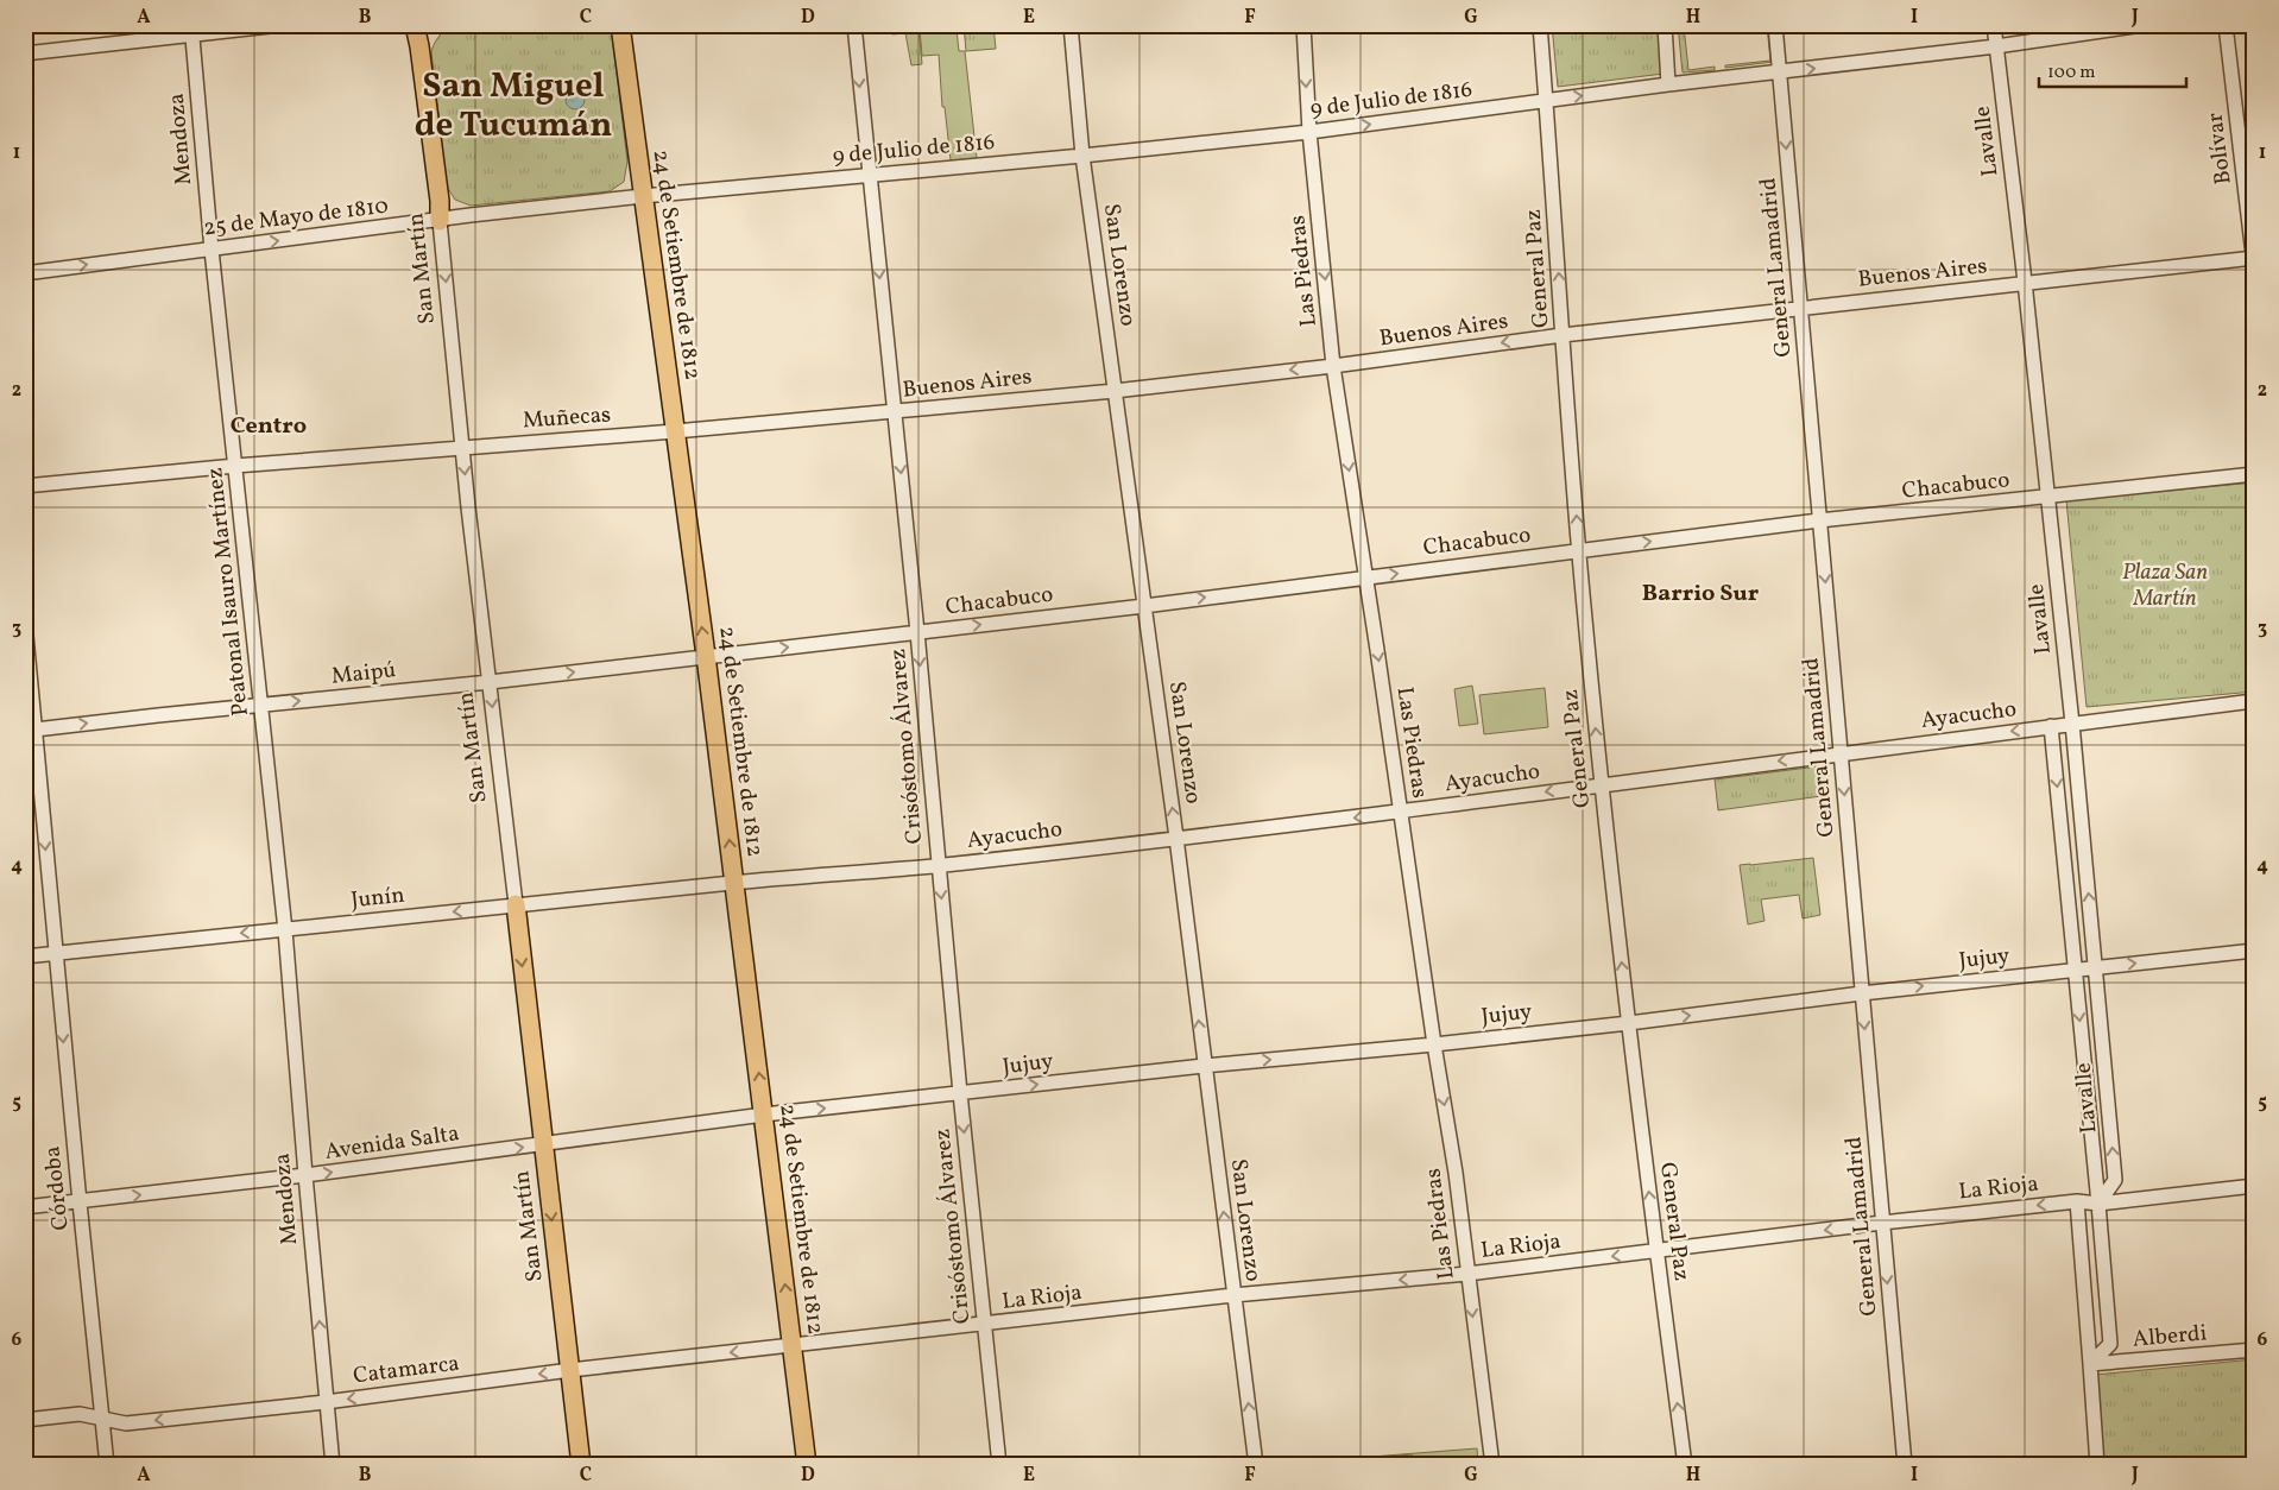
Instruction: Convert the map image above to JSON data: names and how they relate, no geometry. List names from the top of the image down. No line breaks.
{"streets":{"main road":["24 de Setiembre de 1812","San Martín"],"street":["9 de Julio de 1816","Mendoza","Lavalle","Bolívar","25 de Mayo de 1810","San Lorenzo","General Lamadrid","General Paz","Las Piedras","Buenos Aires","Muñecas","Chacabuco","Peatonal Isauro Martínez","Maipú","Ayacucho","Crisóstomo Álvarez","Junín","Jujuy","Avenida Salta","Córdoba","La Rioja","Alberdi","Catamarca"]},"crossings":[["9 de Julio de 1816","Lavalle"],["9 de Julio de 1816","25 de Mayo de 1810"],["9 de Julio de 1816","24 de Setiembre de 1812"],["9 de Julio de 1816","San Lorenzo"],["9 de Julio de 1816","General Lamadrid"],["9 de Julio de 1816","General Paz"],["9 de Julio de 1816","Las Piedras"],["9 de Julio de 1816","Crisóstomo Álvarez"],["Mendoza","25 de Mayo de 1810"],["Mendoza","Peatonal Isauro Martínez"],["Mendoza","Junín"],["Mendoza","Avenida Salta"],["Mendoza","Catamarca"],["Lavalle","Buenos Aires"],["Lavalle","Chacabuco"],["Lavalle","Ayacucho"],["Lavalle","Jujuy"],["Lavalle","La Rioja"],["Lavalle","Alberdi"],["Bolívar","Buenos Aires"],["25 de Mayo de 1810","24 de Setiembre de 1812"],["25 de Mayo de 1810","San Martín"],["25 de Mayo de 1810","Peatonal Isauro Martínez"],["24 de Setiembre de 1812","Buenos Aires"],["24 de Setiembre de 1812","Muñecas"],["24 de Setiembre de 1812","Chacabuco"],["24 de Setiembre de 1812","Maipú"],["24 de Setiembre de 1812","Ayacucho"],["24 de Setiembre de 1812","Junín"],["24 de Setiembre de 1812","Jujuy"],["24 de Setiembre de 1812","Avenida Salta"],["24 de Setiembre de 1812","La Rioja"],["24 de Setiembre de 1812","Catamarca"],["San Lorenzo","Buenos Aires"],["San Lorenzo","Chacabuco"],["San Lorenzo","Ayacucho"],["San Lorenzo","Jujuy"],["San Lorenzo","La Rioja"],["General Lamadrid","Buenos Aires"],["General Lamadrid","Chacabuco"],["General Lamadrid","Ayacucho"],["General Lamadrid","Jujuy"],["General Lamadrid","La Rioja"],["San Martín","Muñecas"],["San Martín","Maipú"],["San Martín","Junín"],["San Martín","Avenida Salta"],["San Martín","Catamarca"],["General Paz","Buenos Aires"],["General Paz","Chacabuco"],["General Paz","Ayacucho"],["General Paz","Jujuy"],["General Paz","La Rioja"],["Las Piedras","Buenos Aires"],["Las Piedras","Chacabuco"],["Las Piedras","Ayacucho"],["Las Piedras","Jujuy"],["Las Piedras","La Rioja"],["Buenos Aires","Muñecas"],["Buenos Aires","Crisóstomo Álvarez"],["Muñecas","Peatonal Isauro Martínez"],["Chacabuco","Maipú"],["Chacabuco","Crisóstomo Álvarez"],["Peatonal Isauro Martínez","Maipú"],["Peatonal Isauro Martínez","Junín"],["Maipú","Córdoba"],["Ayacucho","Crisóstomo Álvarez"],["Ayacucho","Junín"],["Crisóstomo Álvarez","Jujuy"],["Crisóstomo Álvarez","La Rioja"],["Junín","Córdoba"],["Jujuy","Avenida Salta"],["Avenida Salta","Córdoba"],["Córdoba","Catamarca"],["La Rioja","Catamarca"]],"one_way":["9 de Julio de 1816","25 de Mayo de 1810","24 de Setiembre de 1812","San Lorenzo","General Lamadrid","San Martín","General Paz","Las Piedras","Chacabuco","Maipú","Ayacucho","Crisóstomo Álvarez","Junín","Jujuy","Avenida Salta","Córdoba","La Rioja","Catamarca"],"districts":["San Miguel de Tucumán","Centro","Barrio Sur"],"parks":["Plaza San Martín"],"scale_bar":"100 m","grid":{"columns":["A","B","C","D","E","F","G","H","I","J"],"rows":["1","2","3","4","5","6"]}}
